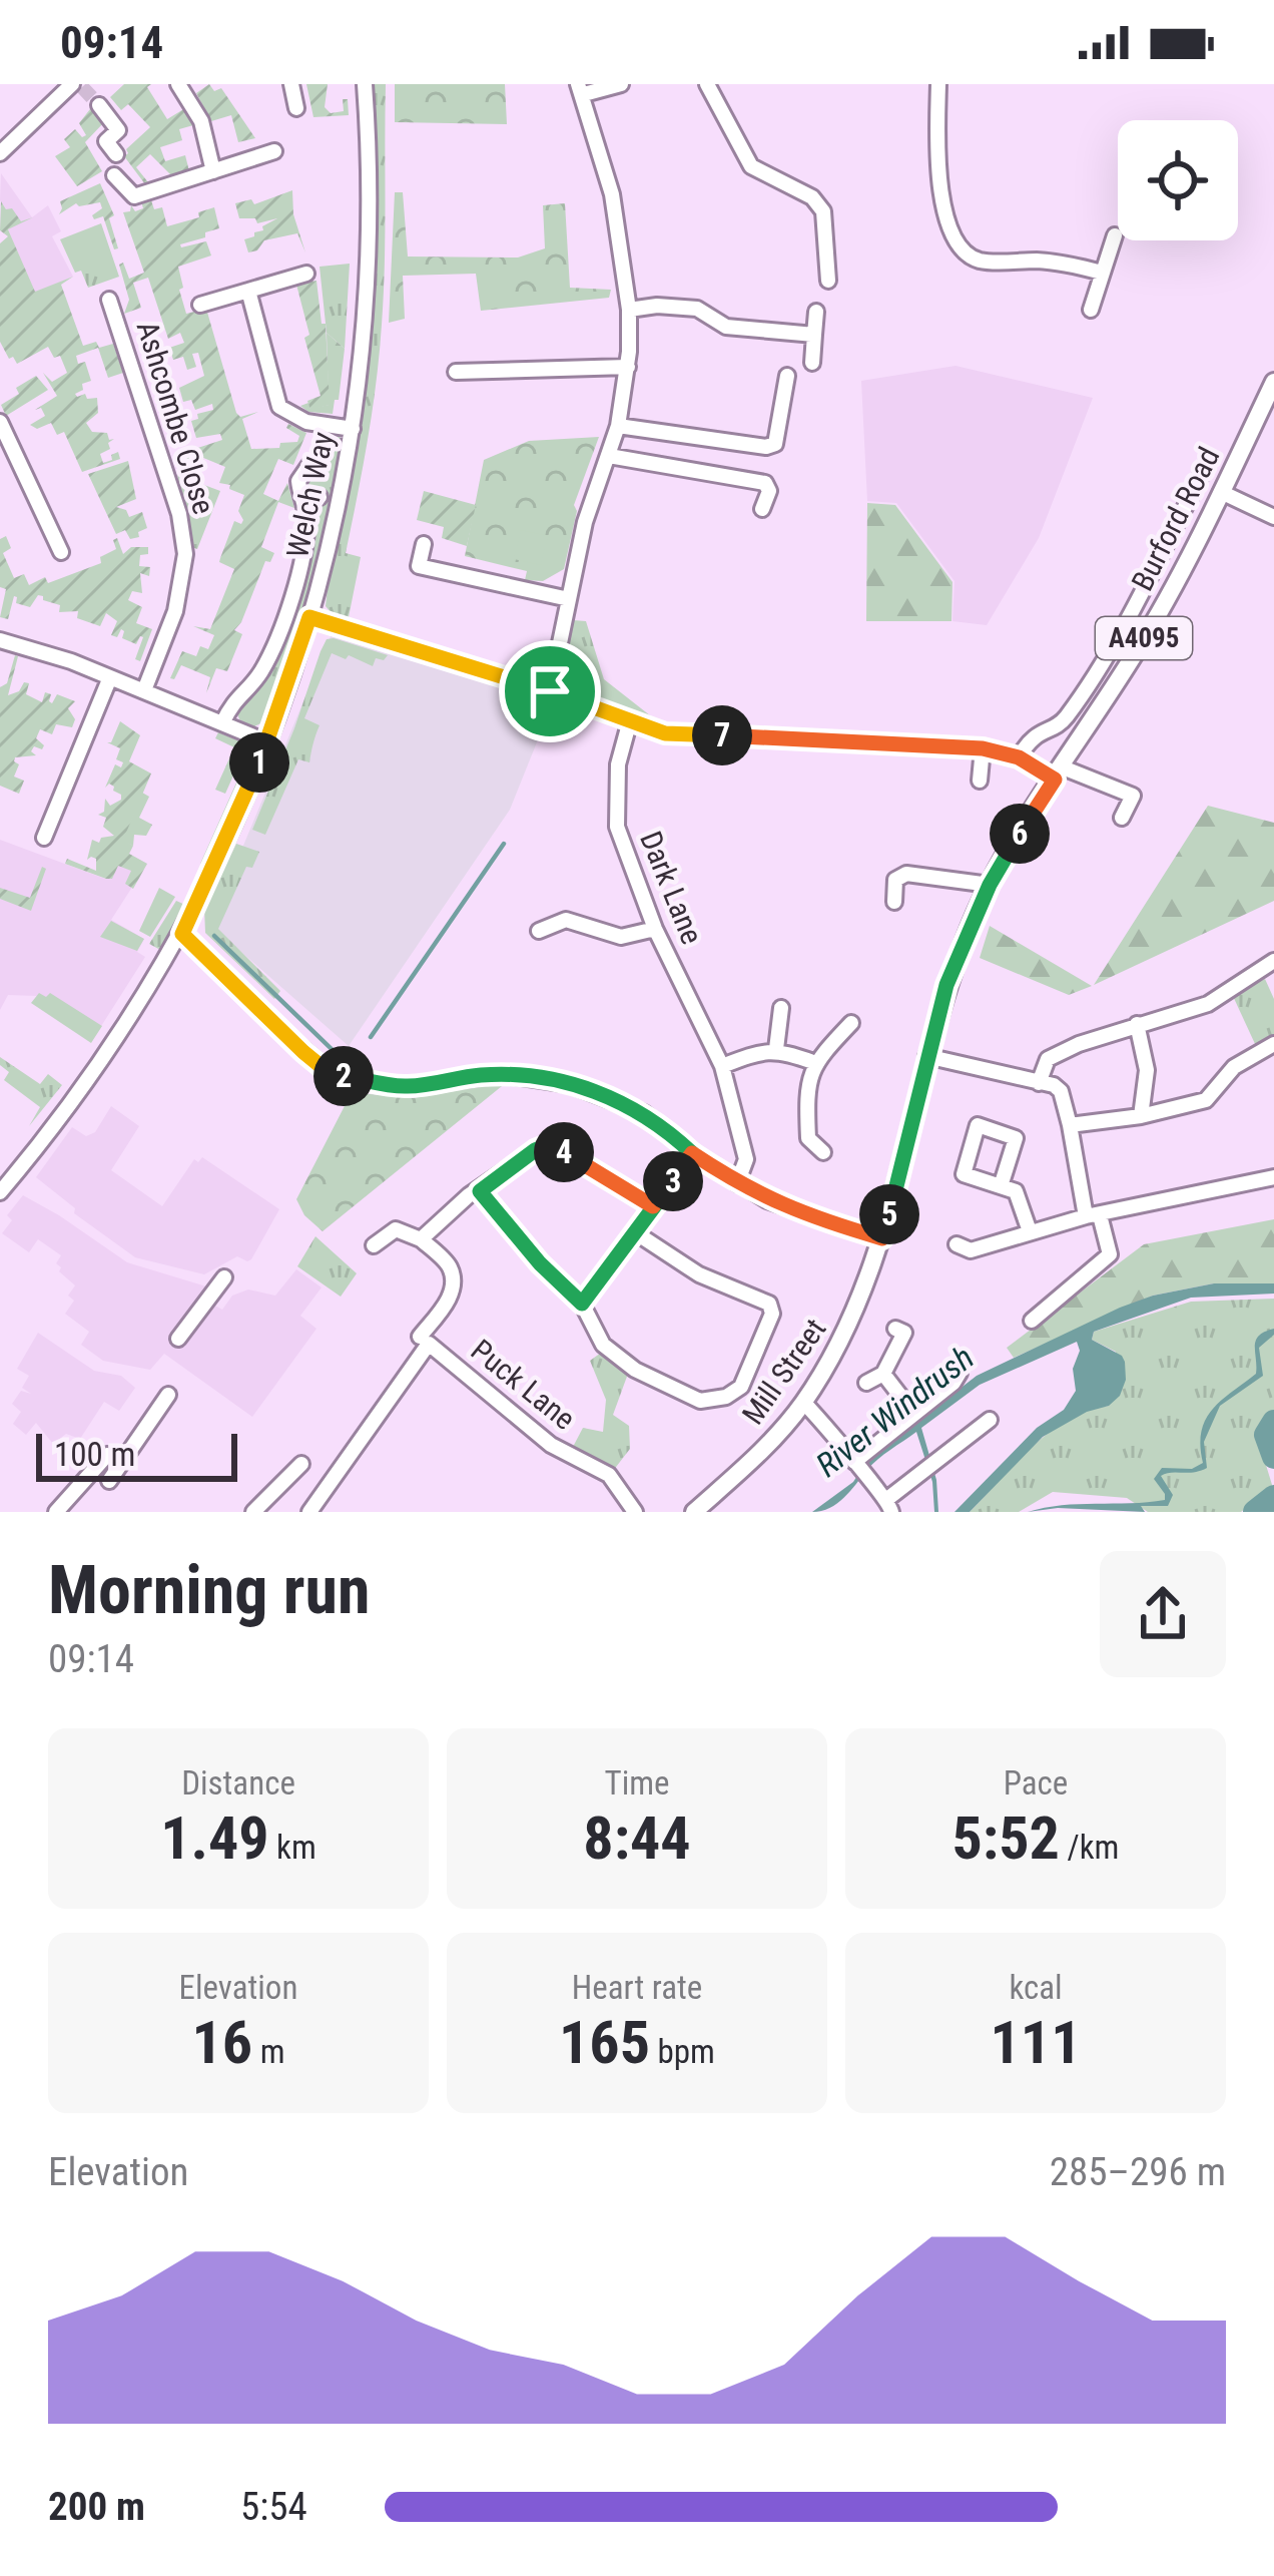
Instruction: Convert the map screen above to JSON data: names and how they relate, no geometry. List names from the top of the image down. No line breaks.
{"streets":{"main road":["Burford Road","A4095","Mill Street"],"street":["Ashcombe Close","Welch Way","Dark Lane","Puck Lane"]},"crossings":[["Burford Road","Mill Street"]],"water":["River Windrush"],"scale_bar":"100 m","page":{"status":"09:14","pins":["7","1","6","2","4","3","5"],"scale":"100 m","heading":["Morning run","09:14"],"stats":[["Distance","1.49 km"],["Time","8:44"],["Pace","5:52 /km"],["Elevation","16 m"],["Heart rate","165 bpm"],["kcal","111"]],"chart":["Elevation","285–296 m"],"list":[{"name":"200 m","note":"5:54"}]}}
